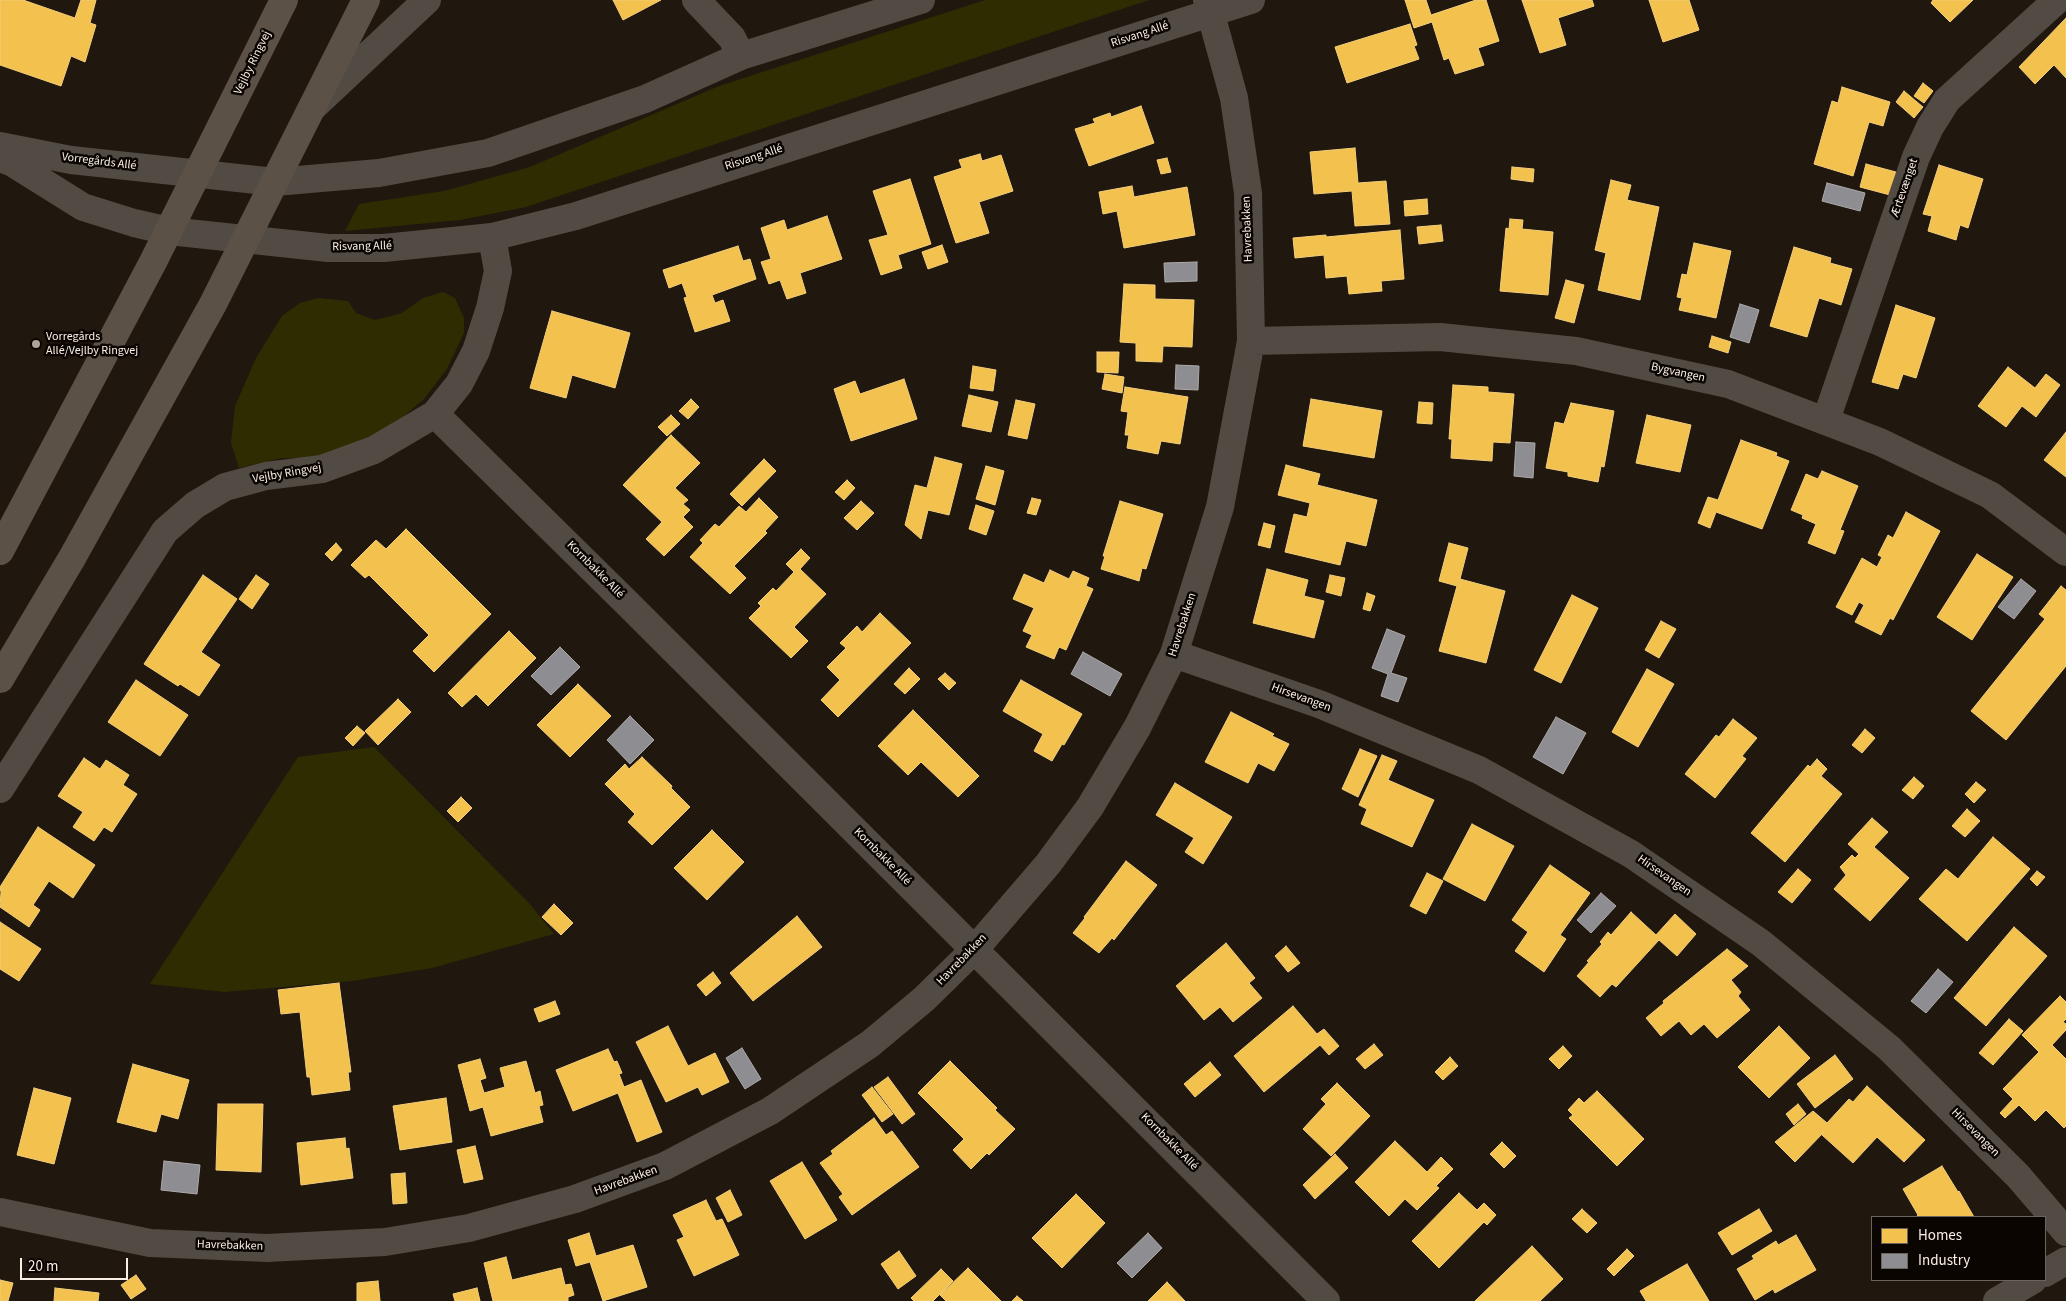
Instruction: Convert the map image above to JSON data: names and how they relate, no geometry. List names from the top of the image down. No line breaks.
{"streets":{"main road":["Vejlby Ringvej"],"street":["Risvang Allé","Vorregårds Allé","Ærtevænget","Havrebakken","Bygvangen","Kornbakke Allé","Hirsevangen"]},"crossings":[["Risvang Allé","Vejlby Ringvej"],["Risvang Allé","Havrebakken"],["Vejlby Ringvej","Vorregårds Allé"],["Vejlby Ringvej","Kornbakke Allé"],["Ærtevænget","Bygvangen"],["Havrebakken","Bygvangen"],["Havrebakken","Kornbakke Allé"],["Havrebakken","Hirsevangen"]],"places":["Vorregårds Allé/Vejlby Ringvej"],"legend":["Homes","Industry"],"scale_bar":"20 m"}
